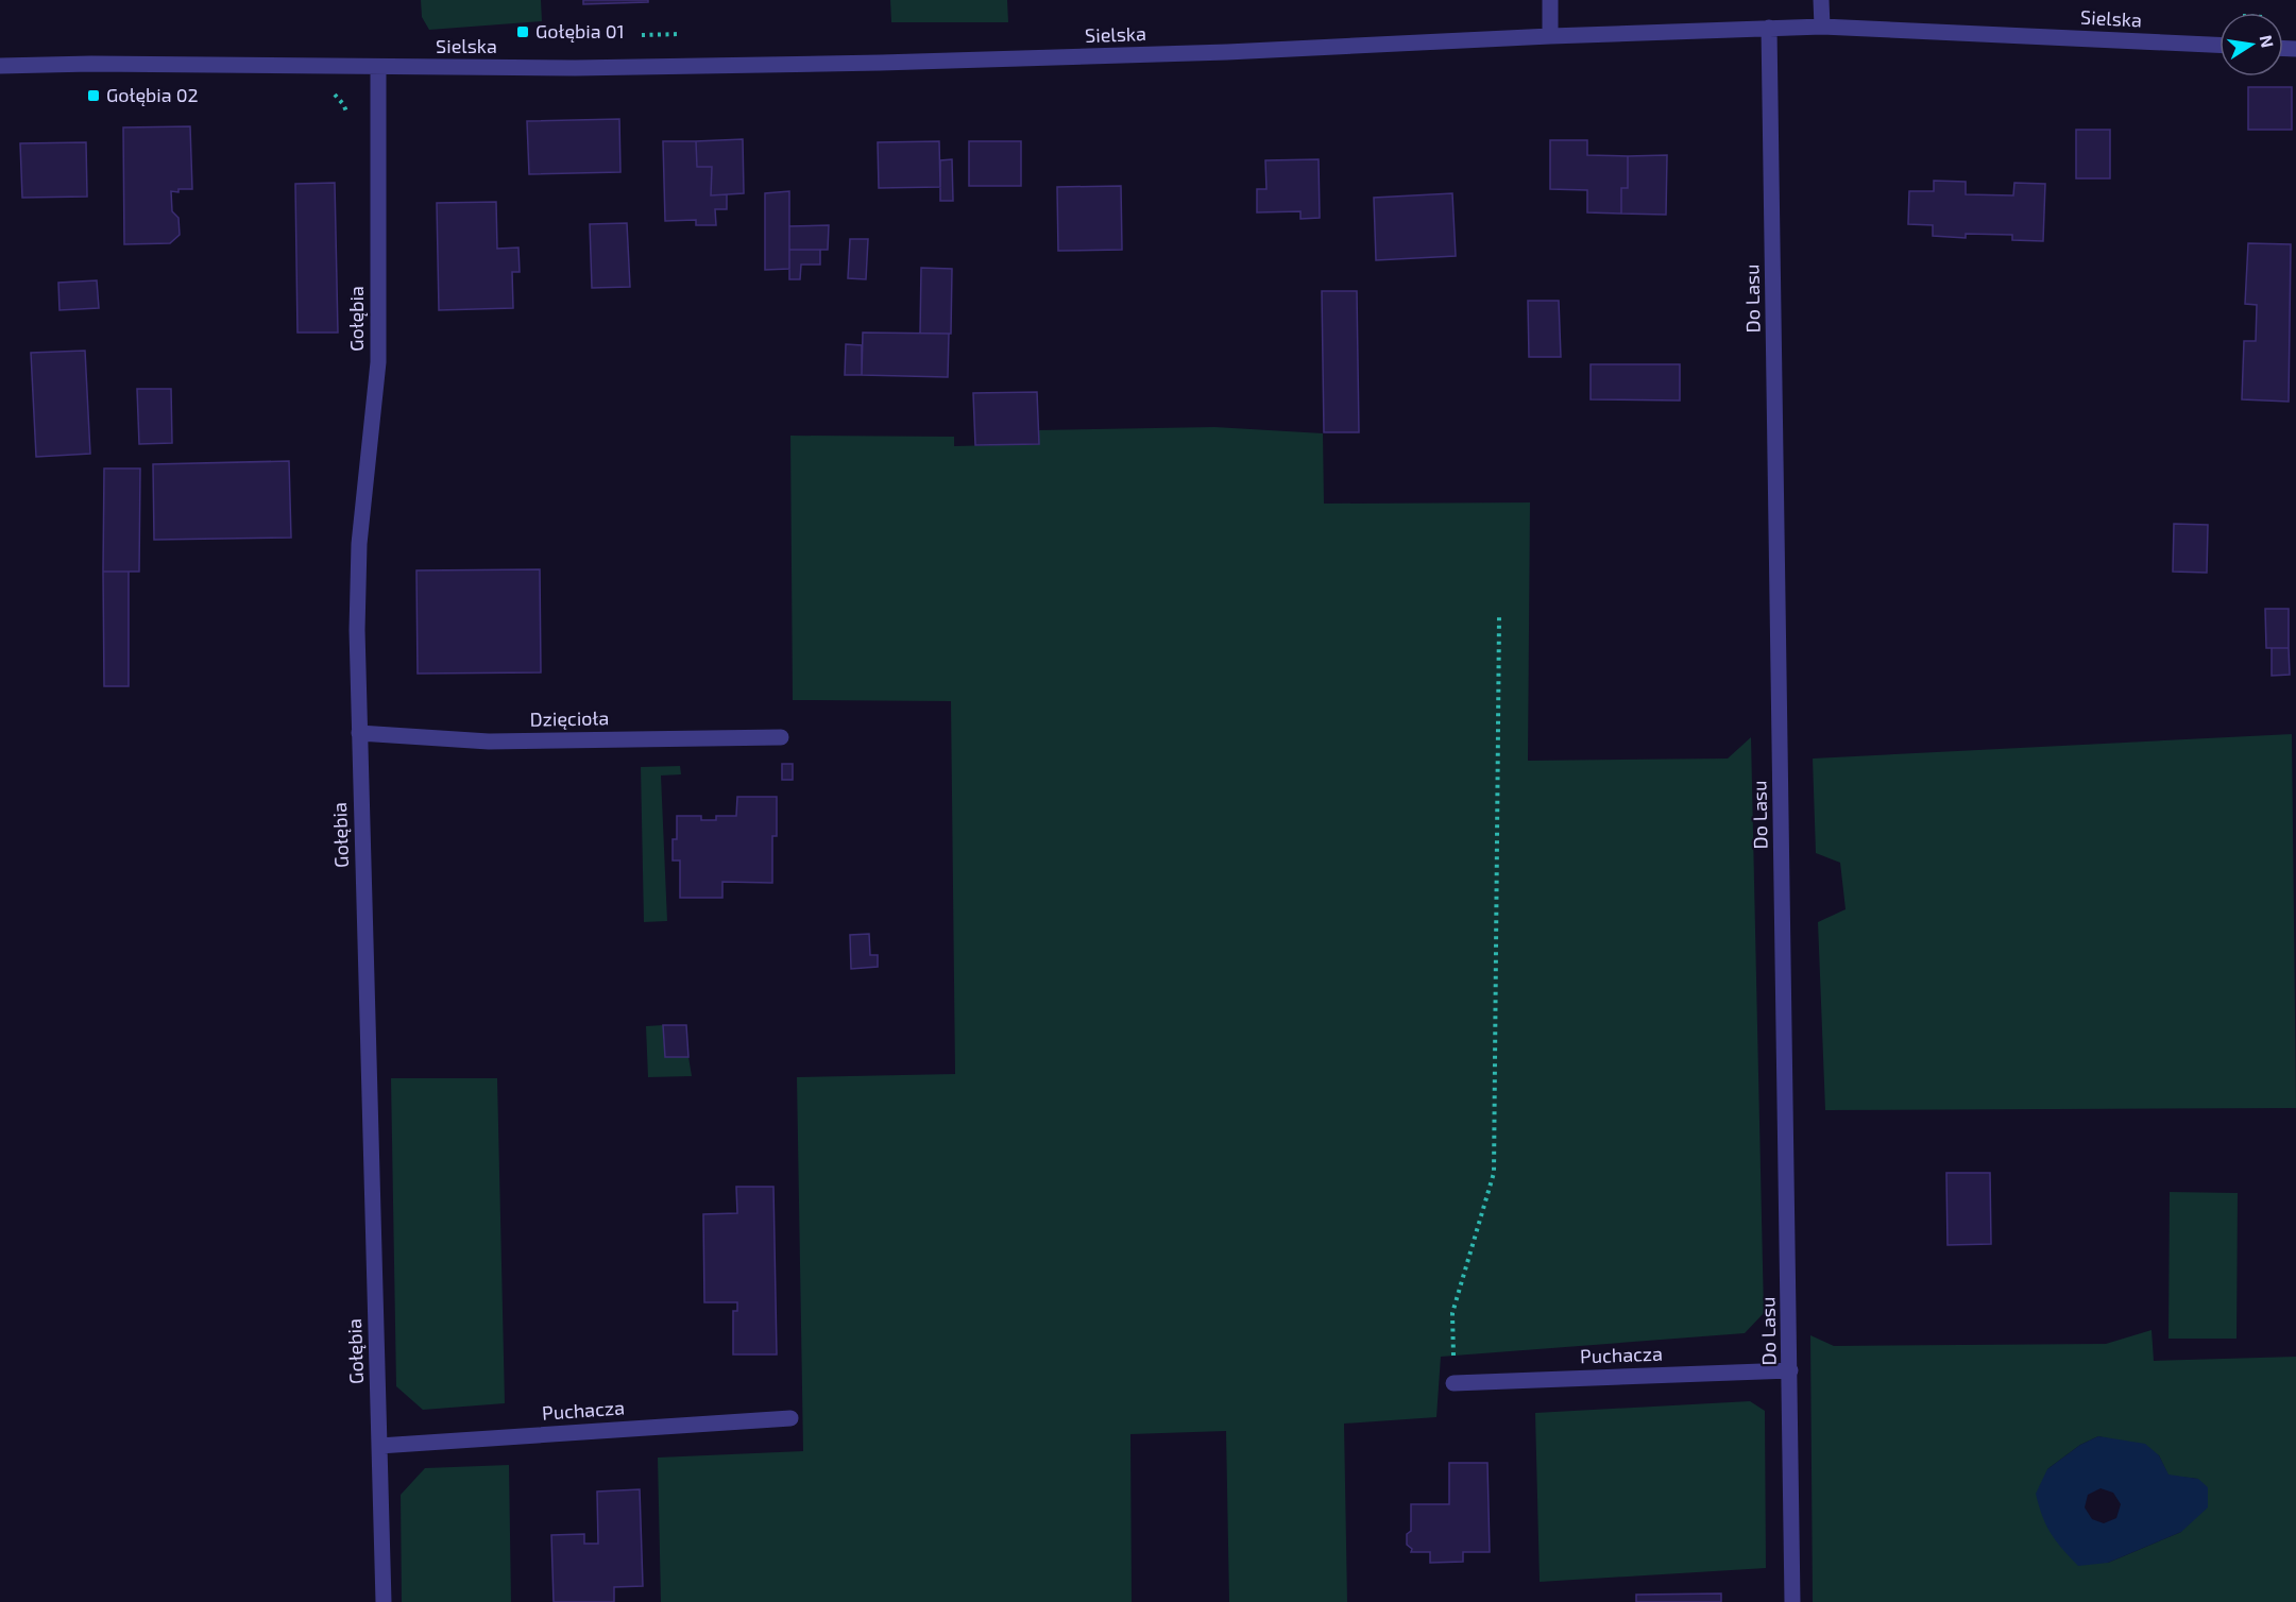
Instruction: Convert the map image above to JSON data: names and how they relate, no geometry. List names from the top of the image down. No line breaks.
{"streets":{"street":["Sielska","Do Lasu","Gołębia","Dzięcioła","Puchacza"]},"crossings":[["Sielska","Do Lasu"],["Sielska","Gołębia"],["Do Lasu","Puchacza"],["Gołębia","Dzięcioła"],["Gołębia","Puchacza"]],"places":{"transit":["Gołębia 01","Gołębia 02"]},"north":"right"}
